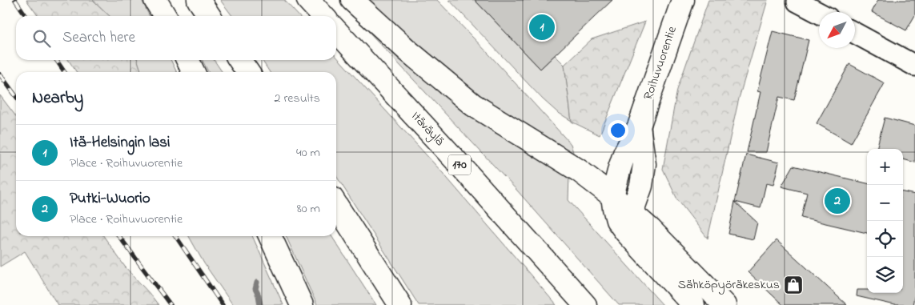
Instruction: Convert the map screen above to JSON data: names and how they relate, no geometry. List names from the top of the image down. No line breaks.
{"streets":{"main road":["Roihuvuorentie","Itäväylä","170"]},"places":{"shop":["Sähköpyöräkeskus"]},"north":"bottom left","page":{"pins":["1","2"],"search":"Search here","heading":["Nearby","2 results"],"list":[{"mark":"1","name":"Itä-Helsingin lasi","note":"Place · Roihuvuorentie","value":"40 m"},{"mark":"2","name":"Putki-Wuorio","note":"Place · Roihuvuorentie","value":"80 m"}],"map_buttons":["+","−"]}}
